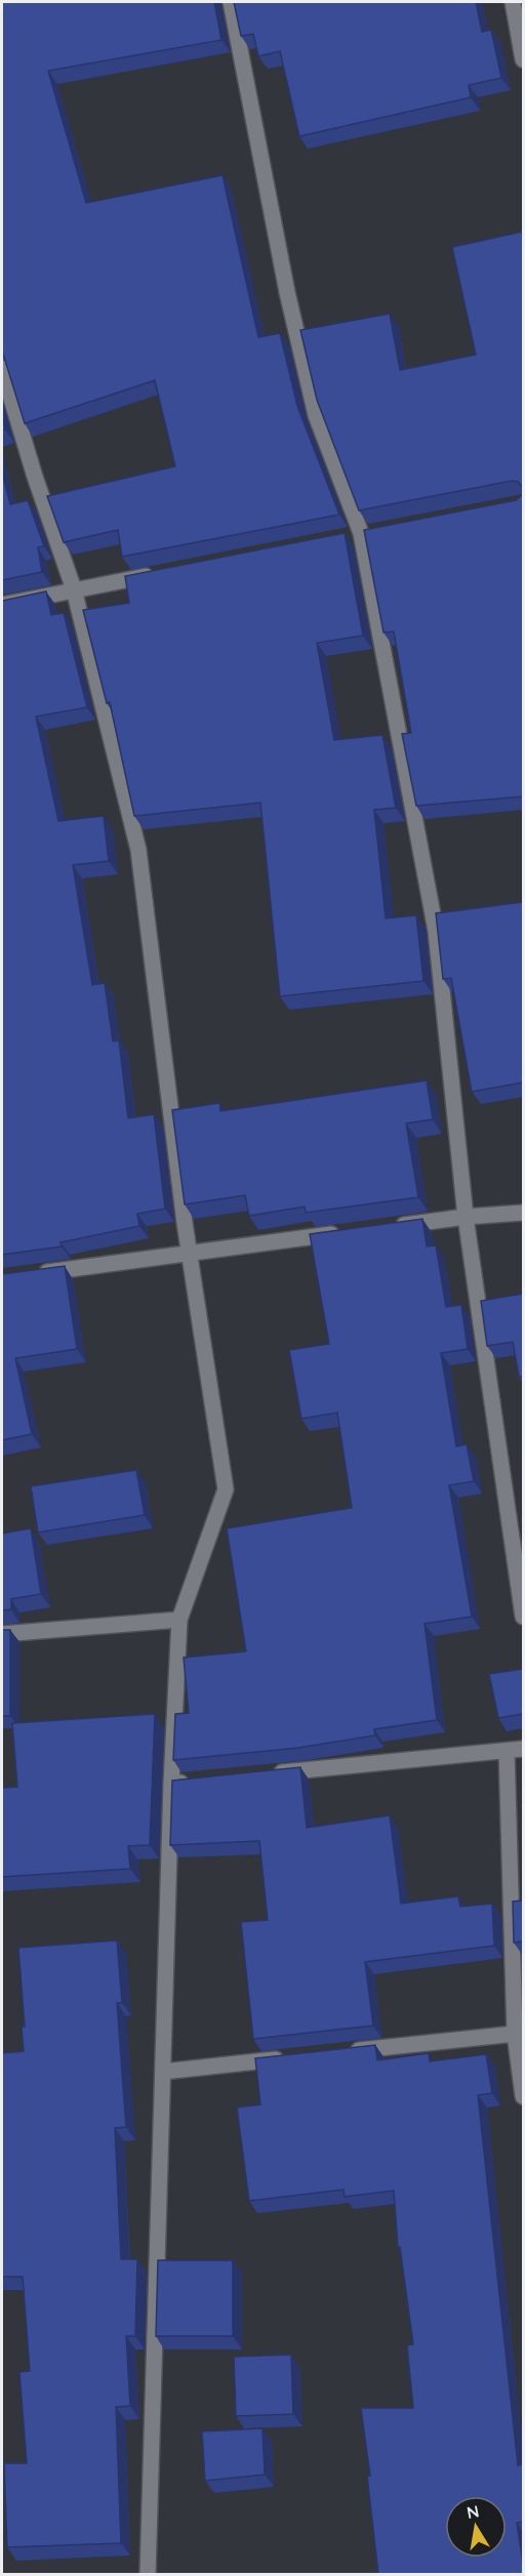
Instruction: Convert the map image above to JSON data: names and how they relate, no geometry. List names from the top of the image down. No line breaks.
{"north":"top"}
